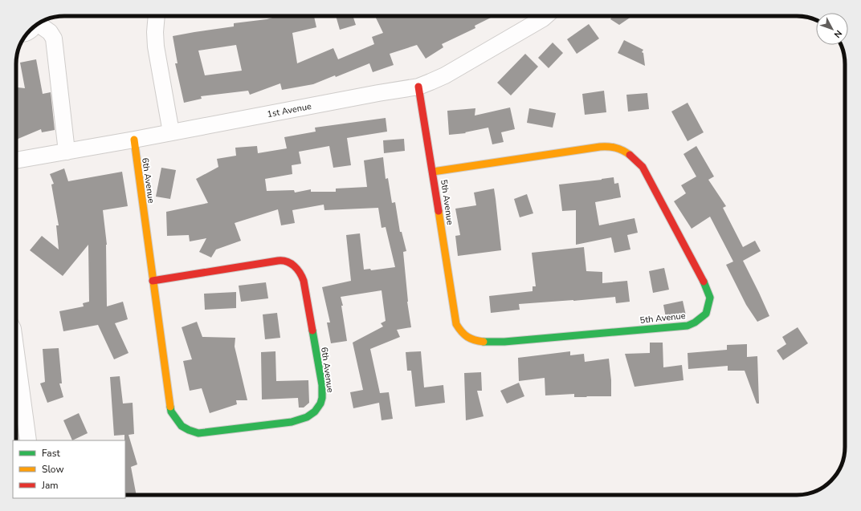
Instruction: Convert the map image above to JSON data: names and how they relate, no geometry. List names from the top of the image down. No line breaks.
{"streets":{"street":["1st Avenue","6th Avenue","5th Avenue"]},"crossings":[["1st Avenue","6th Avenue"],["1st Avenue","5th Avenue"]],"legend":["Fast","Slow","Jam"],"north":"bottom right"}
